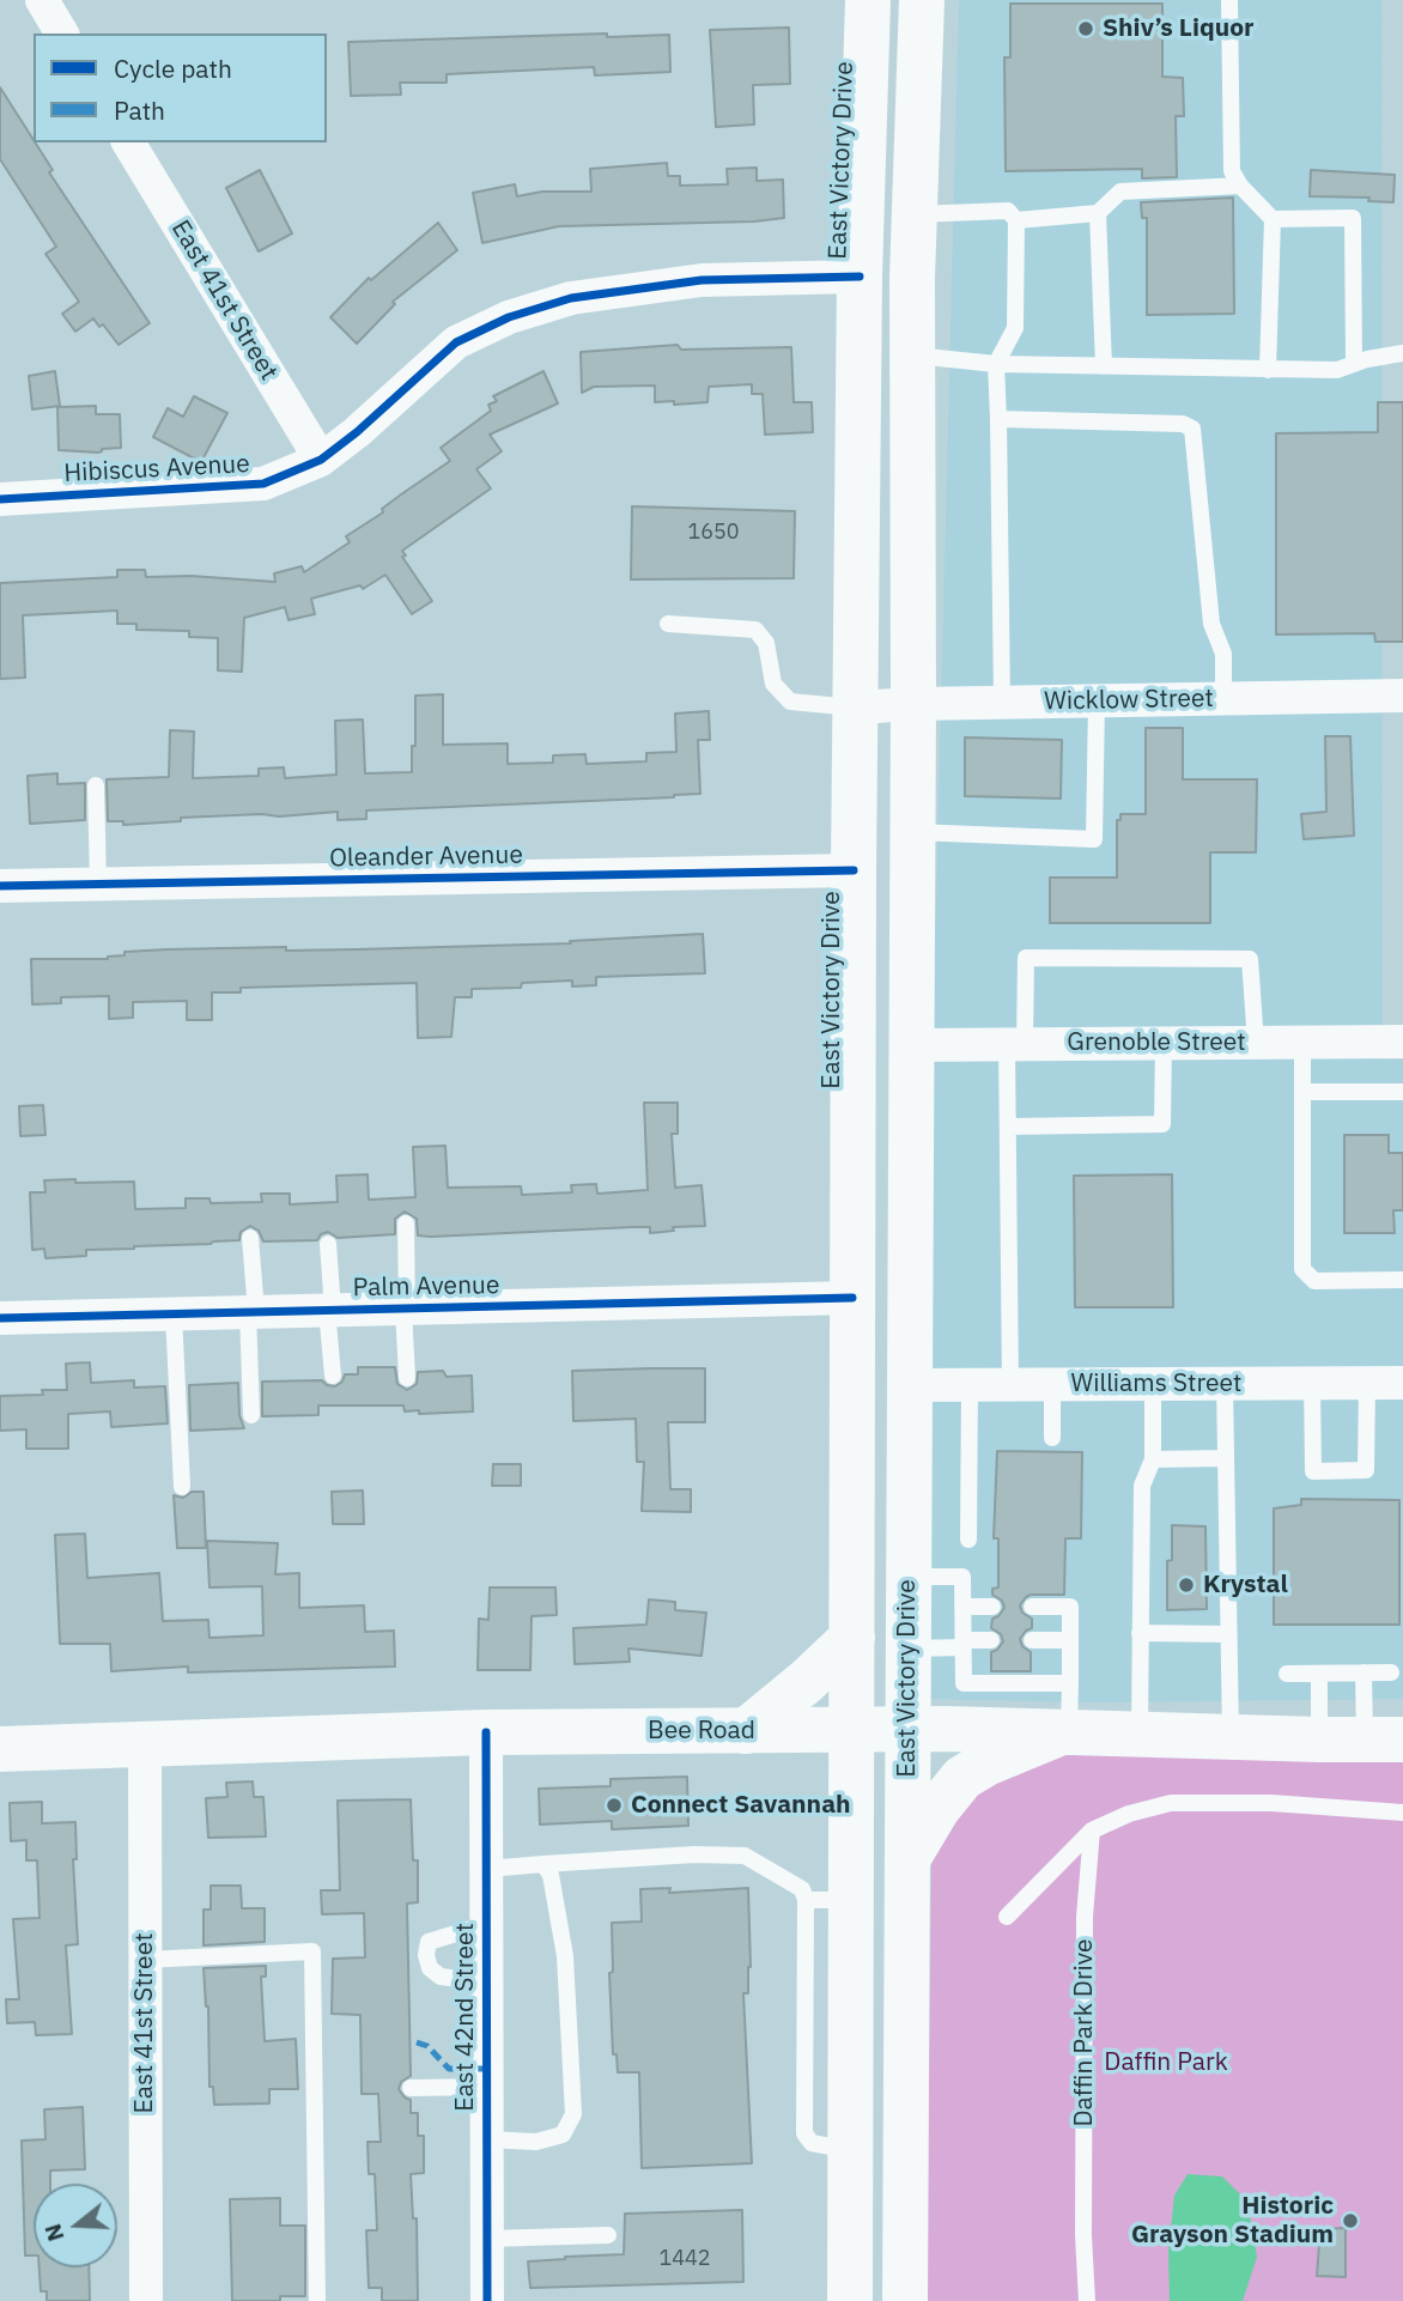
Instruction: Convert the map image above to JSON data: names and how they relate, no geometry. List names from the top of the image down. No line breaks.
{"streets":{"main road":["East Victory Drive","Bee Road"],"street":["East 41st Street","Hibiscus Avenue","Wicklow Street","Oleander Avenue","Grenoble Street","Palm Avenue","Williams Street","East 42nd Street"],"lane":["Daffin Park Drive"]},"crossings":[["East Victory Drive","Hibiscus Avenue"],["East Victory Drive","Wicklow Street"],["East Victory Drive","Oleander Avenue"],["East Victory Drive","Grenoble Street"],["East Victory Drive","Palm Avenue"],["East Victory Drive","Williams Street"],["East Victory Drive","Bee Road"],["East 41st Street","Hibiscus Avenue"],["East 41st Street","Bee Road"],["Bee Road","East 42nd Street"]],"parks":["Daffin Park"],"places":["Shiv’s Liquor","Krystal","Connect Savannah","Historic Grayson Stadium"],"house_numbers":["1650","1442"],"legend":["Cycle path","Path"],"north":"left"}
